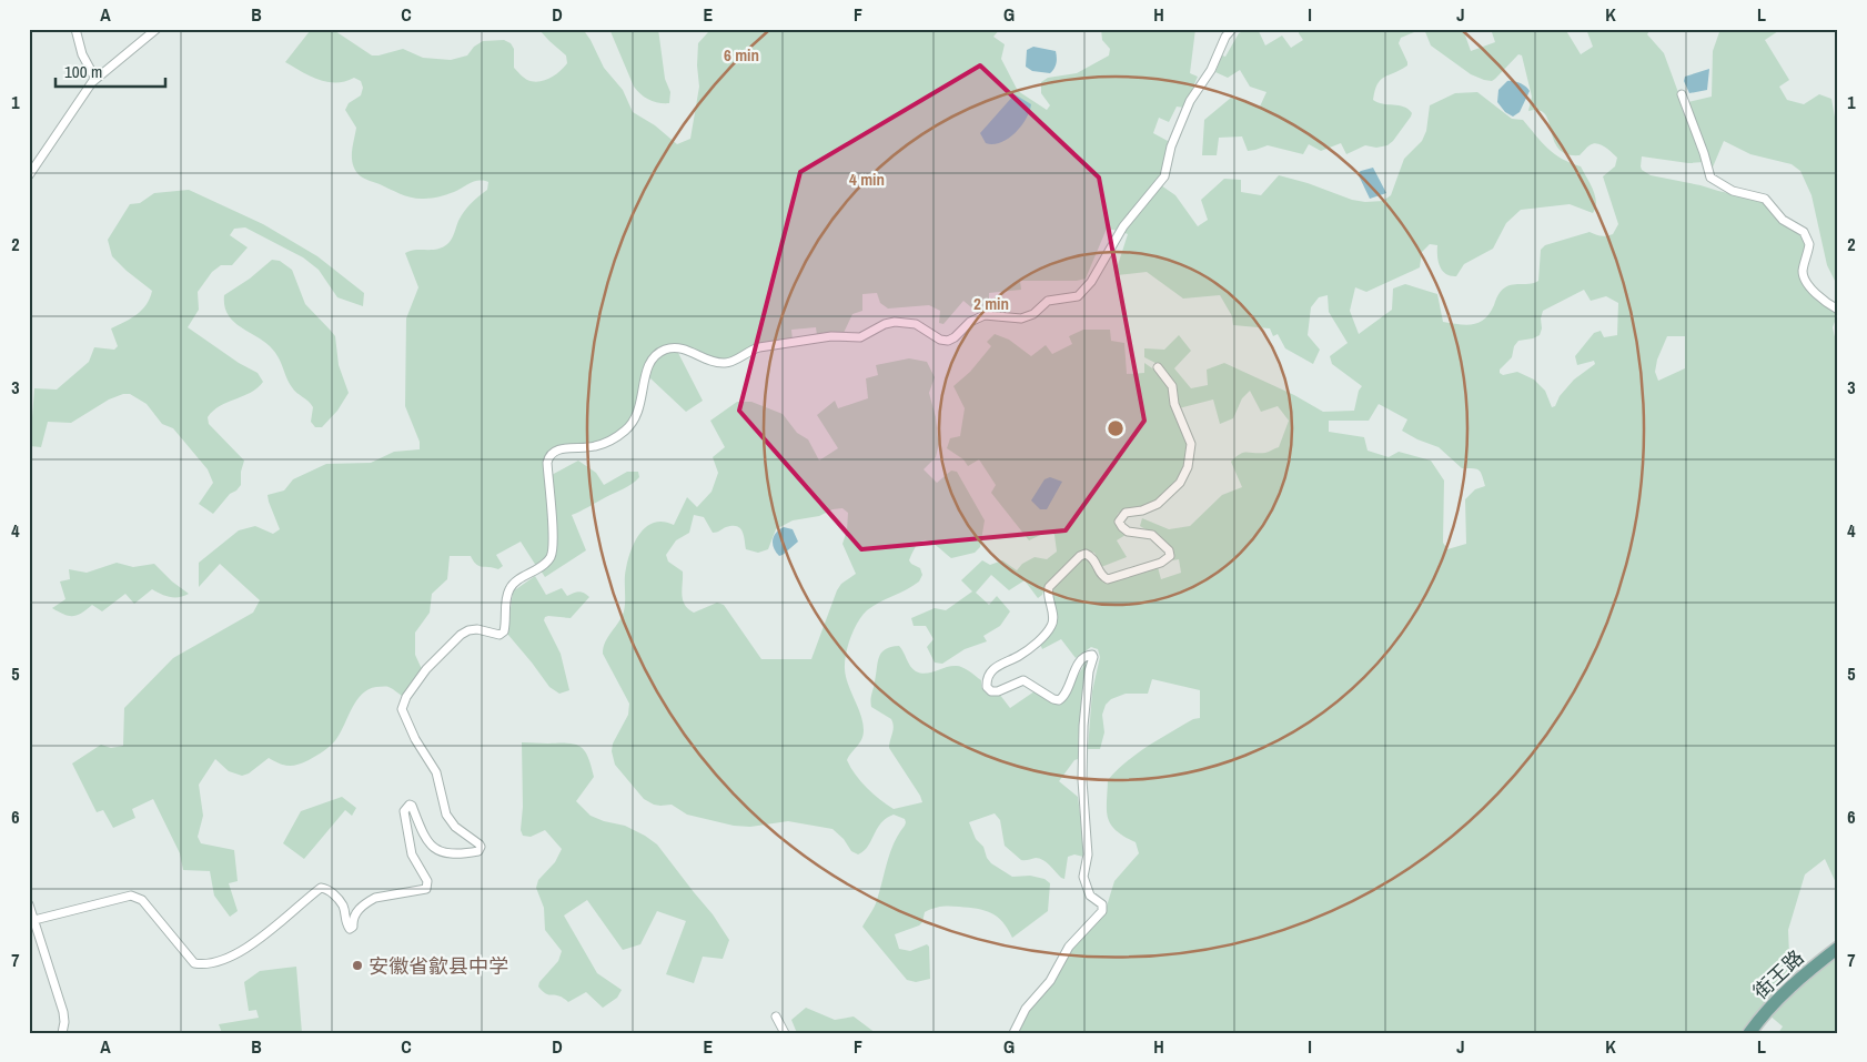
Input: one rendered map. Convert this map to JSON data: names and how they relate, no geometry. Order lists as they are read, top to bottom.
{
  "streets": {
    "main road": ["街王路"]
  },
  "places": ["安徽省歙县中学"],
  "scale_bar": "100 m",
  "grid": {
    "columns": [
      "A",
      "B",
      "C",
      "D",
      "E",
      "F",
      "G",
      "H",
      "I",
      "J",
      "K",
      "L"
    ],
    "rows": [
      "1",
      "2",
      "3",
      "4",
      "5",
      "6",
      "7"
    ]
  },
  "rings": ["6 min", "4 min", "2 min"]
}
